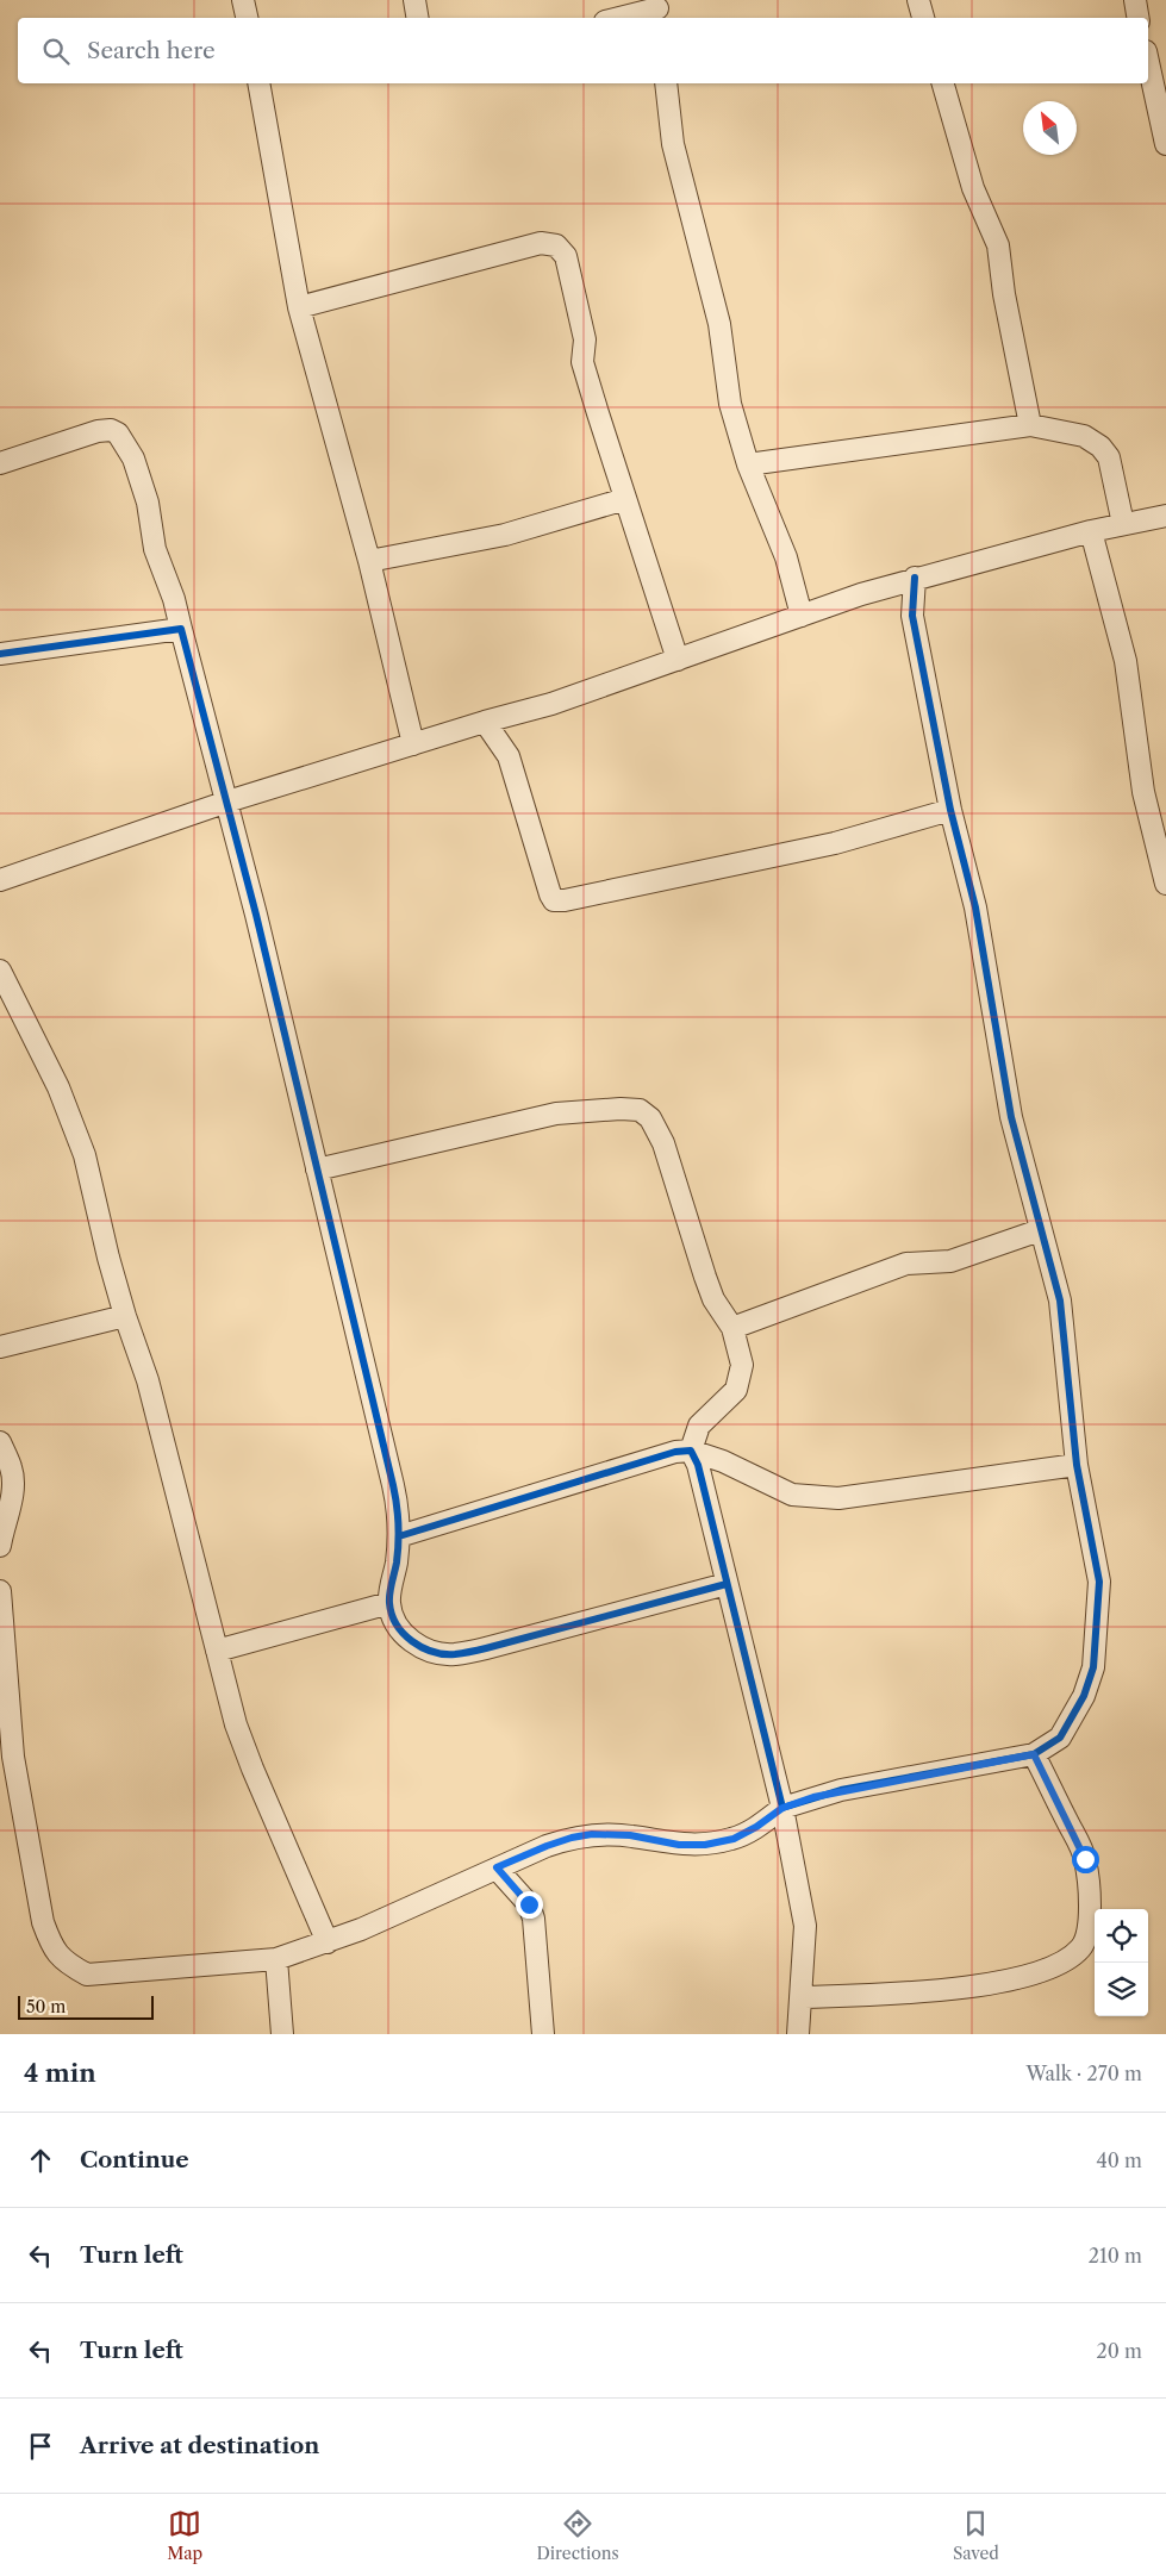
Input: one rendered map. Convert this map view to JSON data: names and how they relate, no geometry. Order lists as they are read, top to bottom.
{
  "scale_bar": "50 m",
  "north": "top left",
  "page": {
    "search": "Search here",
    "scale": "50 m",
    "heading": ["4 min", "Walk · 270 m"],
    "list": [
      ["Continue", "40 m"],
      ["Turn left", "210 m"],
      ["Turn left", "20 m"],
      "Arrive at destination"
    ],
    "nav": ["Map", "Directions", "Saved"]
  }
}
